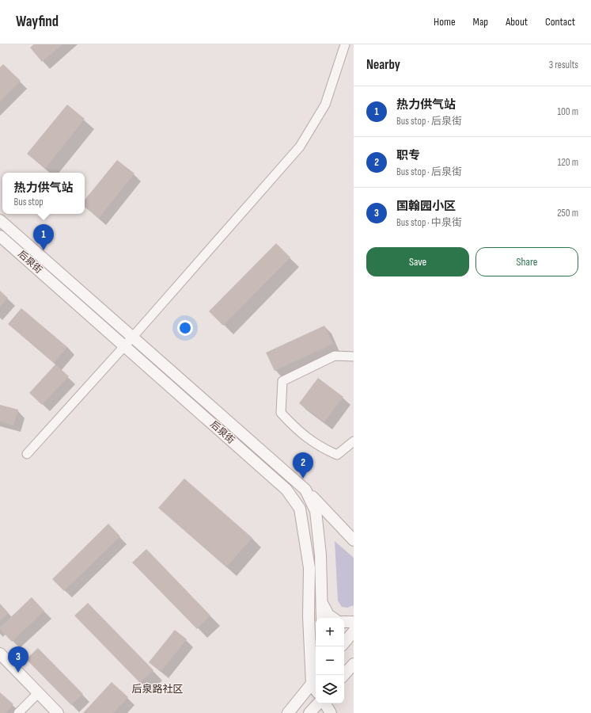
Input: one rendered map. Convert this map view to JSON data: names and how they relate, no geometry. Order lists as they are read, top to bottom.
{
  "streets": {
    "street": ["后泉街"]
  },
  "districts": ["后泉路社区"],
  "page": {
    "header": "Wayfind",
    "nav": [
      "Home",
      "Map",
      "About",
      "Contact"
    ],
    "heading": ["Nearby", "3 results"],
    "list": [
      {
        "mark": "1",
        "name": "热力供气站",
        "note": "Bus stop · 后泉街",
        "value": "100 m"
      },
      {
        "mark": "2",
        "name": "职专",
        "note": "Bus stop · 后泉街",
        "value": "120 m"
      },
      {
        "mark": "3",
        "name": "国翰园小区",
        "note": "Bus stop · 中泉街",
        "value": "250 m"
      }
    ],
    "popup": ["热力供气站", "Bus stop"],
    "pins": ["1", "2", "3"],
    "buttons": ["Save", "Share"],
    "map_buttons": ["+", "−"]
  }
}
